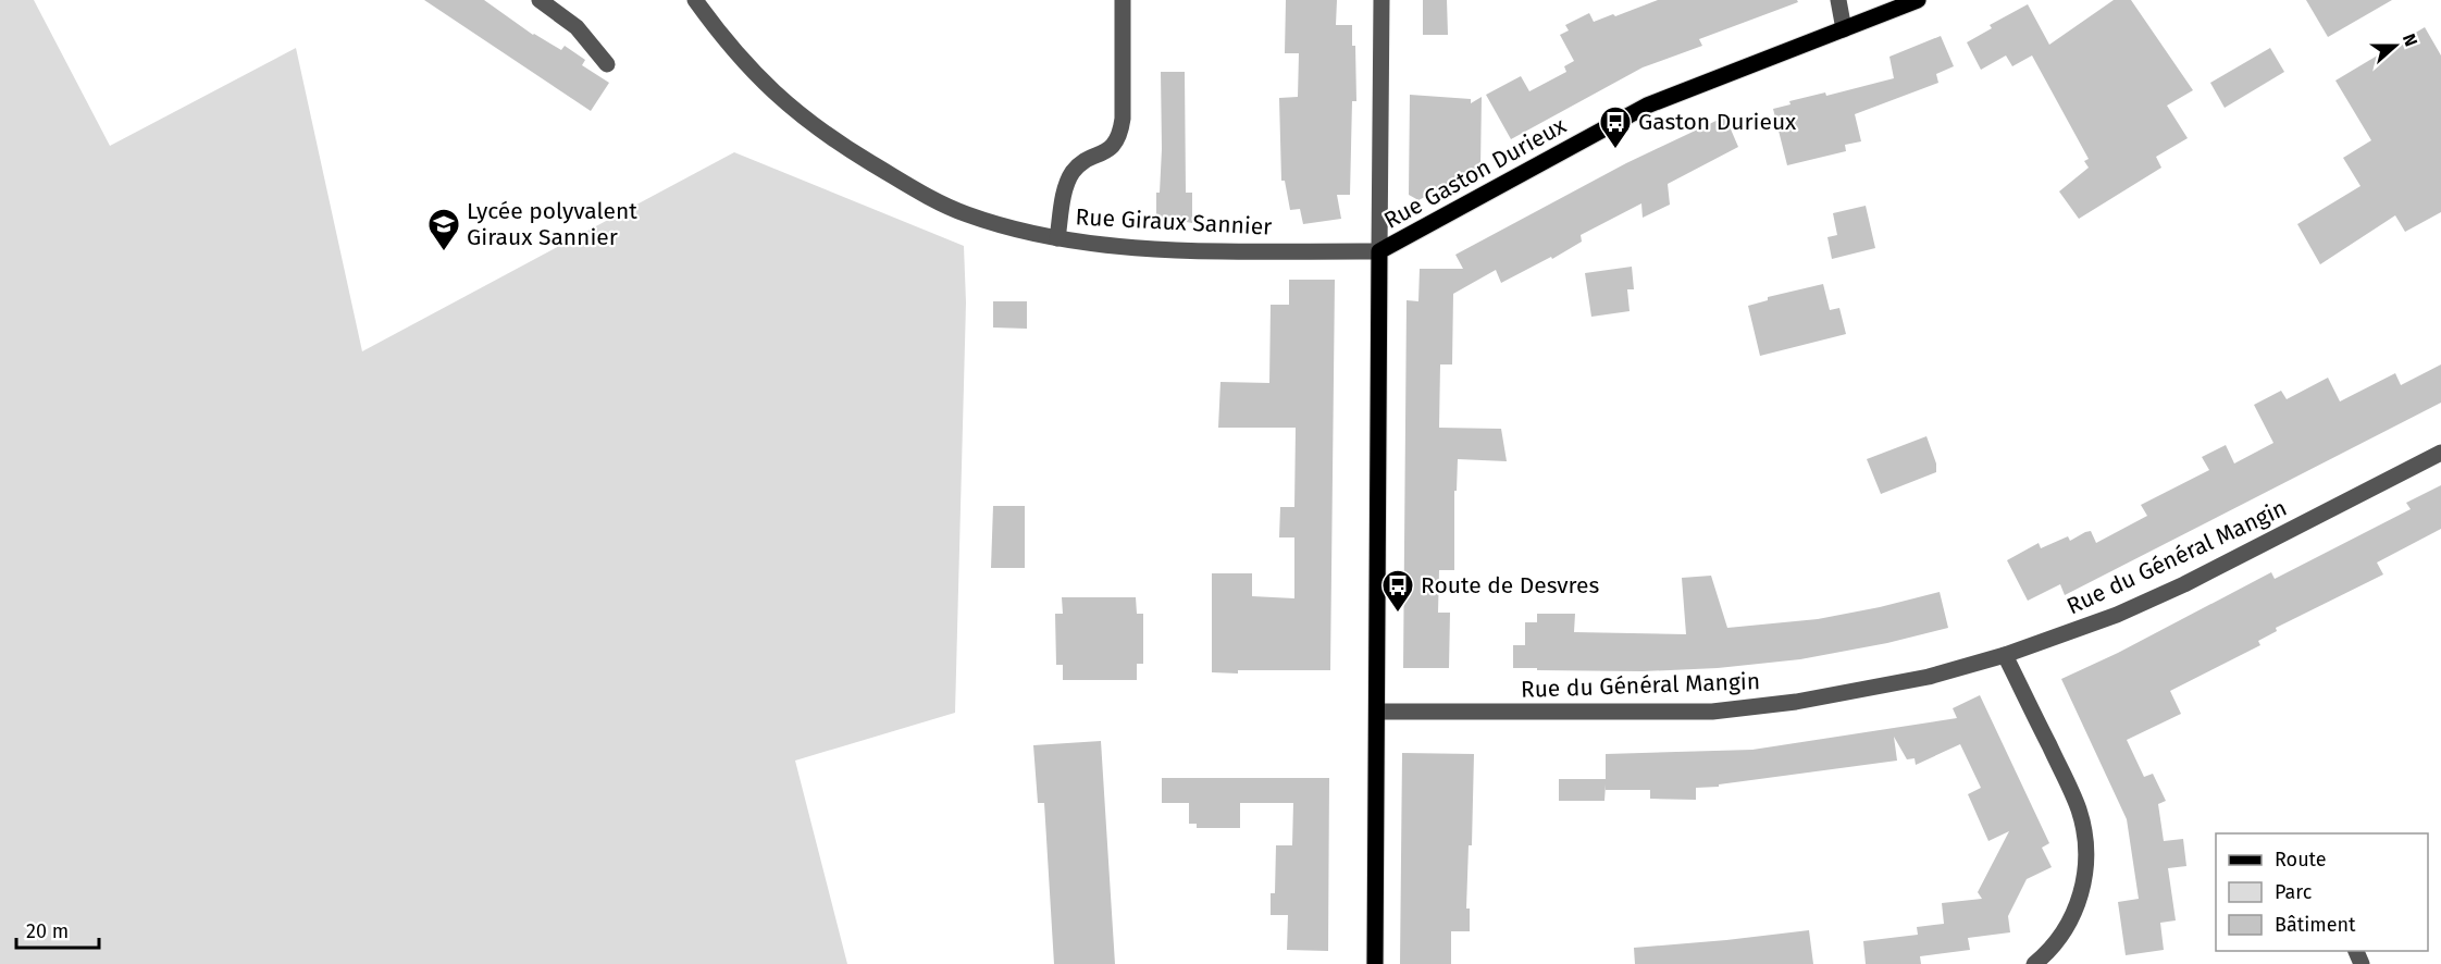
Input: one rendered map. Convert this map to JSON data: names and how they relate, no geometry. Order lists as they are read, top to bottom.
{
  "streets": {
    "main road": ["Rue Gaston Durieux"],
    "street": ["Rue Giraux Sannier", "Rue du Général Mangin"]
  },
  "crossings": [
    ["Rue Gaston Durieux", "Rue Giraux Sannier"]
  ],
  "places": {
    "bus stop": ["Gaston Durieux", "Route de Desvres"],
    "school or university": ["Lycée polyvalent Giraux Sannier"]
  },
  "legend": ["Route", "Parc", "Bâtiment"],
  "scale_bar": "20 m",
  "north": "right"
}
